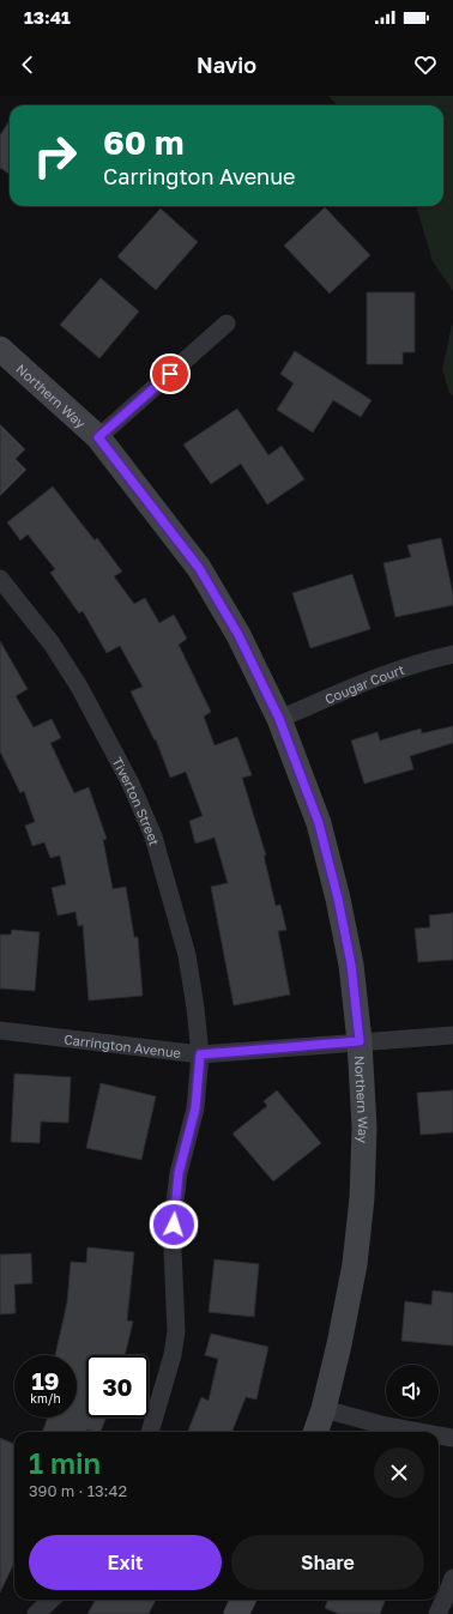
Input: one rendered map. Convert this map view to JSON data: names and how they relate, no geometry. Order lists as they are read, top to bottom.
{
  "streets": {
    "street": [
      "Northern Way",
      "Cougar Court",
      "Tiverton Street",
      "Carrington Avenue"
    ]
  },
  "crossings": [
    ["Northern Way", "Cougar Court"],
    ["Northern Way", "Carrington Avenue"],
    ["Tiverton Street", "Carrington Avenue"]
  ],
  "page": {
    "status": "13:41",
    "header": "Navio",
    "turn": ["60 m", "Carrington Avenue"],
    "speed": "19 km/h",
    "limit": "30",
    "heading": ["1 min", "390 m · 13:42"],
    "buttons": ["Exit", "Share"]
  }
}
